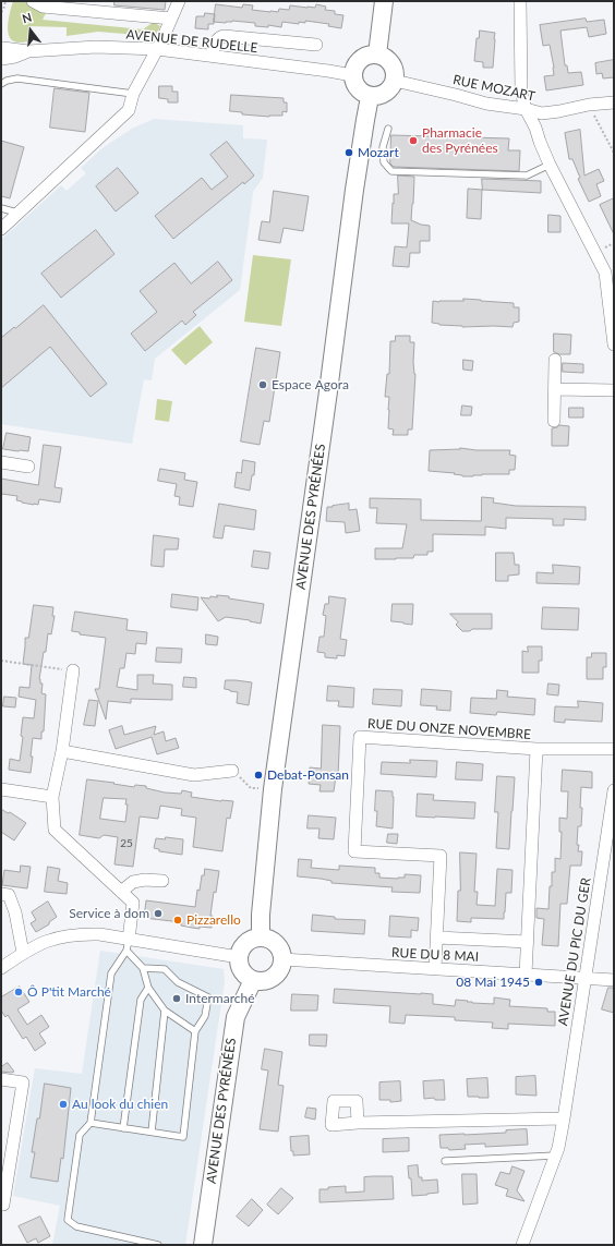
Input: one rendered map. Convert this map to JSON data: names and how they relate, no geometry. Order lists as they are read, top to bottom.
{
  "streets": {
    "main road": ["AVENUE DES PYRÉNÉES"],
    "street": [
      "AVENUE DE RUDELLE",
      "RUE MOZART",
      "RUE DU ONZE NOVEMBRE",
      "AVENUE DU PIC DU GER",
      "RUE DU 8 MAI"
    ]
  },
  "crossings": [
    ["AVENUE DE RUDELLE", "RUE MOZART"],
    ["AVENUE DE RUDELLE", "AVENUE DES PYRÉNÉES"],
    ["RUE MOZART", "AVENUE DES PYRÉNÉES"],
    ["AVENUE DES PYRÉNÉES", "RUE DU 8 MAI"],
    ["RUE DU ONZE NOVEMBRE", "RUE DU 8 MAI"],
    ["AVENUE DU PIC DU GER", "RUE DU 8 MAI"]
  ],
  "places": [
    "Pharmacie des Pyrénées",
    "Mozart",
    "Espace Agora",
    "Debat-Ponsan",
    "Service à dom",
    "Pizzarello",
    "08 Mai 1945",
    "Ô P'tit Marché",
    "Intermarché",
    "Au look du chien"
  ],
  "house_numbers": ["25"],
  "north": "top"
}
